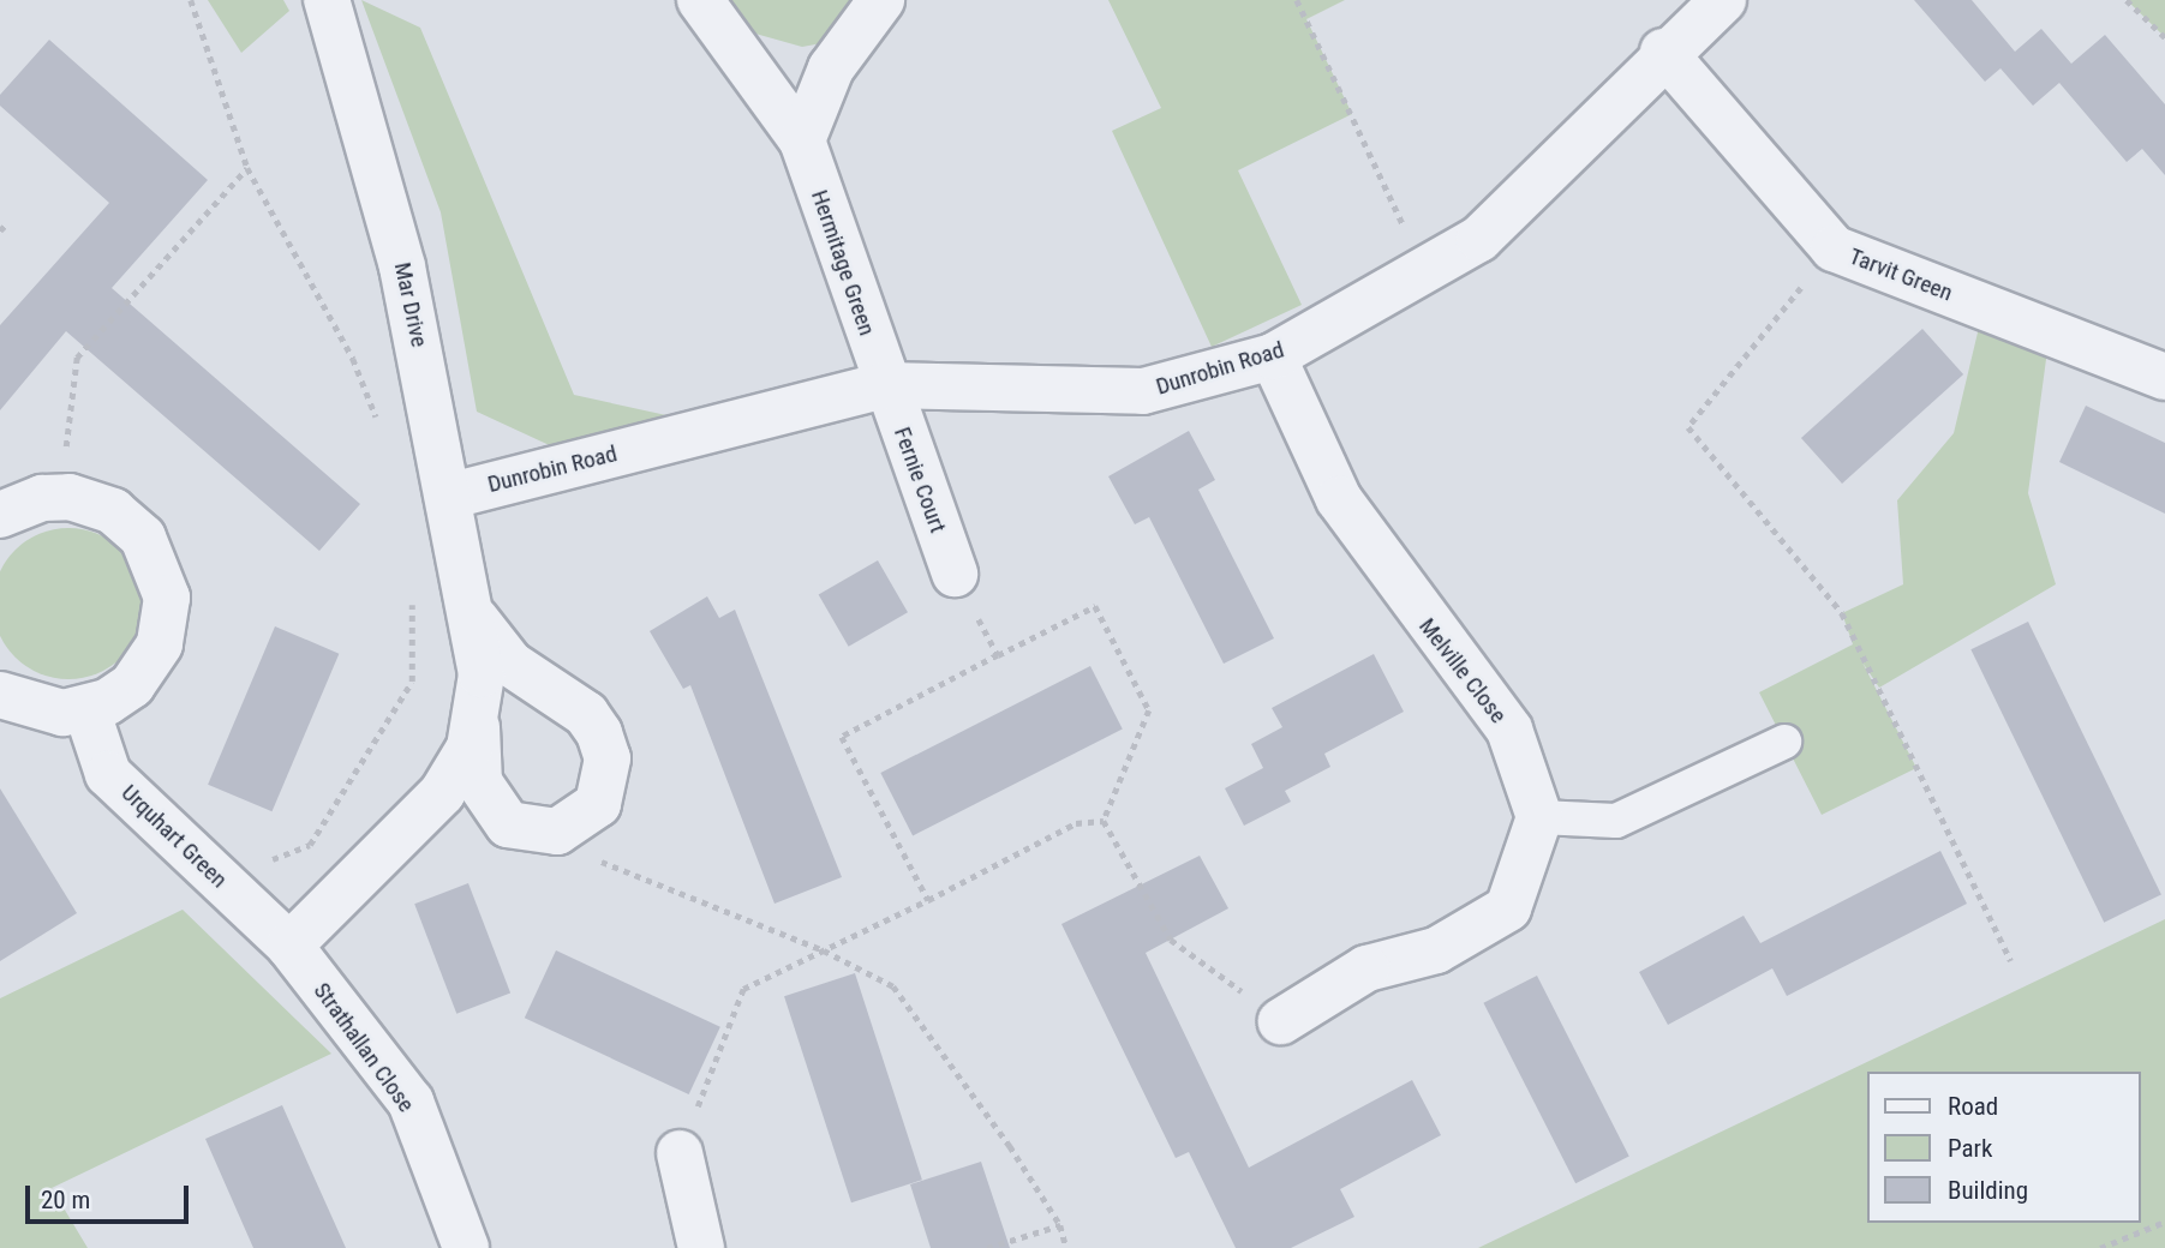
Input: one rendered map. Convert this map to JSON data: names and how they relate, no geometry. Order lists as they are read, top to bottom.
{
  "streets": {
    "street": [
      "Hermitage Green",
      "Tarvit Green",
      "Mar Drive",
      "Dunrobin Road",
      "Fernie Court",
      "Melville Close",
      "Urquhart Green",
      "Strathallan Close"
    ]
  },
  "crossings": [
    ["Hermitage Green", "Dunrobin Road"],
    ["Hermitage Green", "Fernie Court"],
    ["Tarvit Green", "Dunrobin Road"],
    ["Mar Drive", "Dunrobin Road"],
    ["Mar Drive", "Urquhart Green"],
    ["Mar Drive", "Strathallan Close"],
    ["Dunrobin Road", "Fernie Court"],
    ["Dunrobin Road", "Melville Close"],
    ["Urquhart Green", "Strathallan Close"]
  ],
  "legend": ["Road", "Park", "Building"],
  "scale_bar": "20 m"
}
